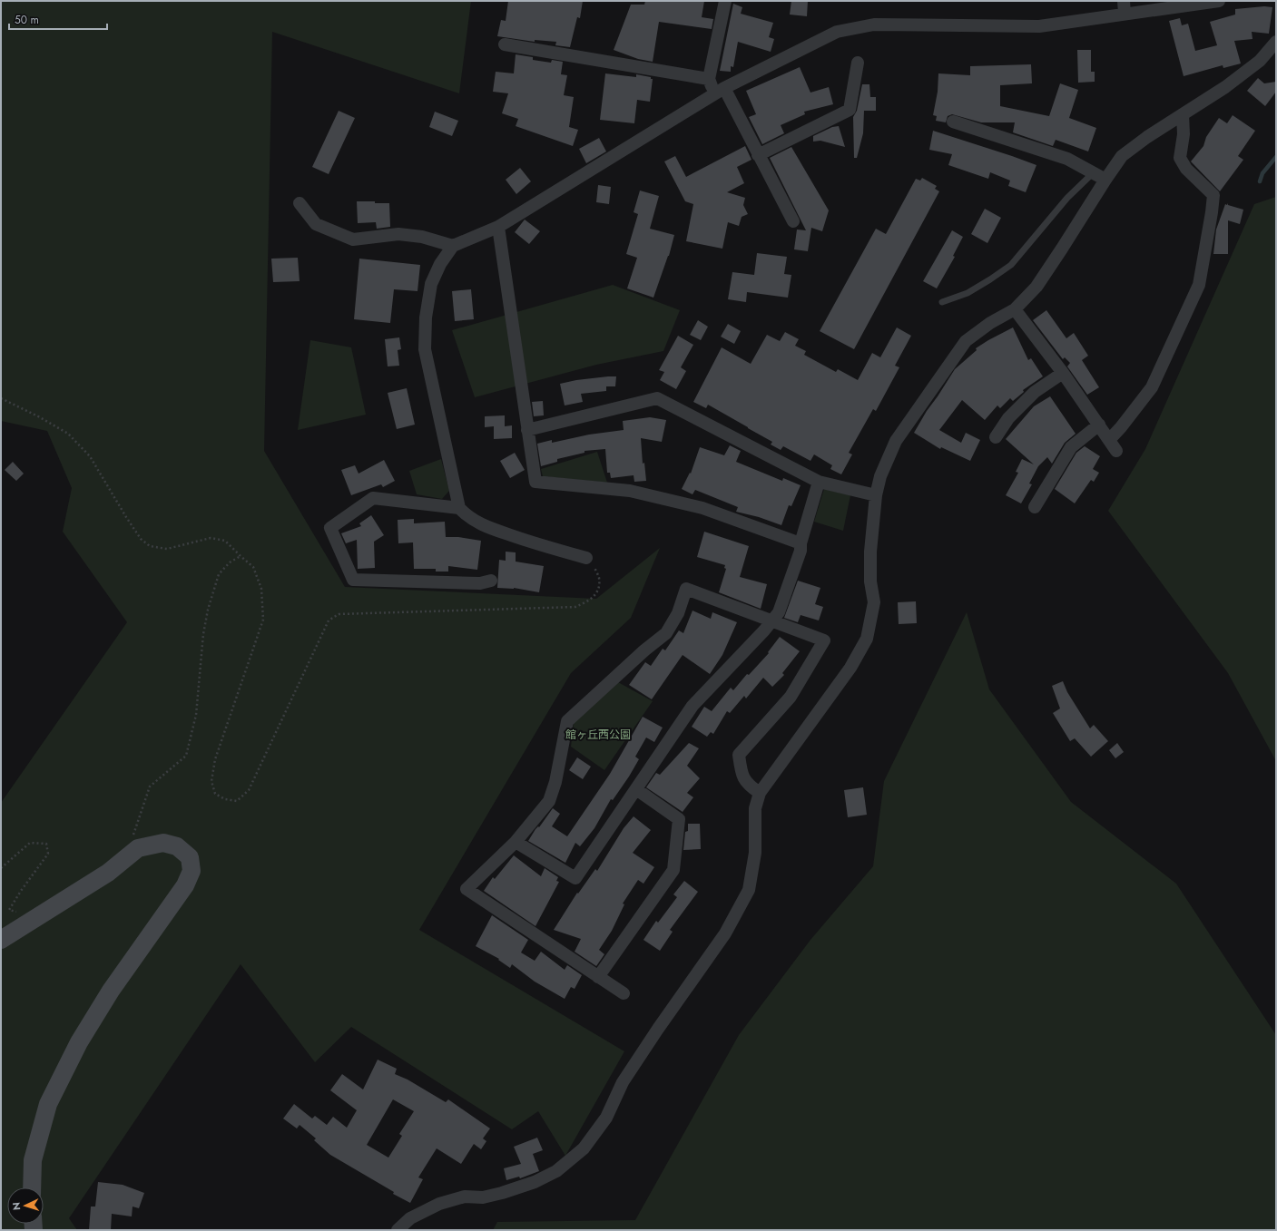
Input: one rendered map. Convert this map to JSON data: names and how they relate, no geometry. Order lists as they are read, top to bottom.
{
  "parks": ["館ヶ丘西公園"],
  "scale_bar": "50 m",
  "north": "left"
}
